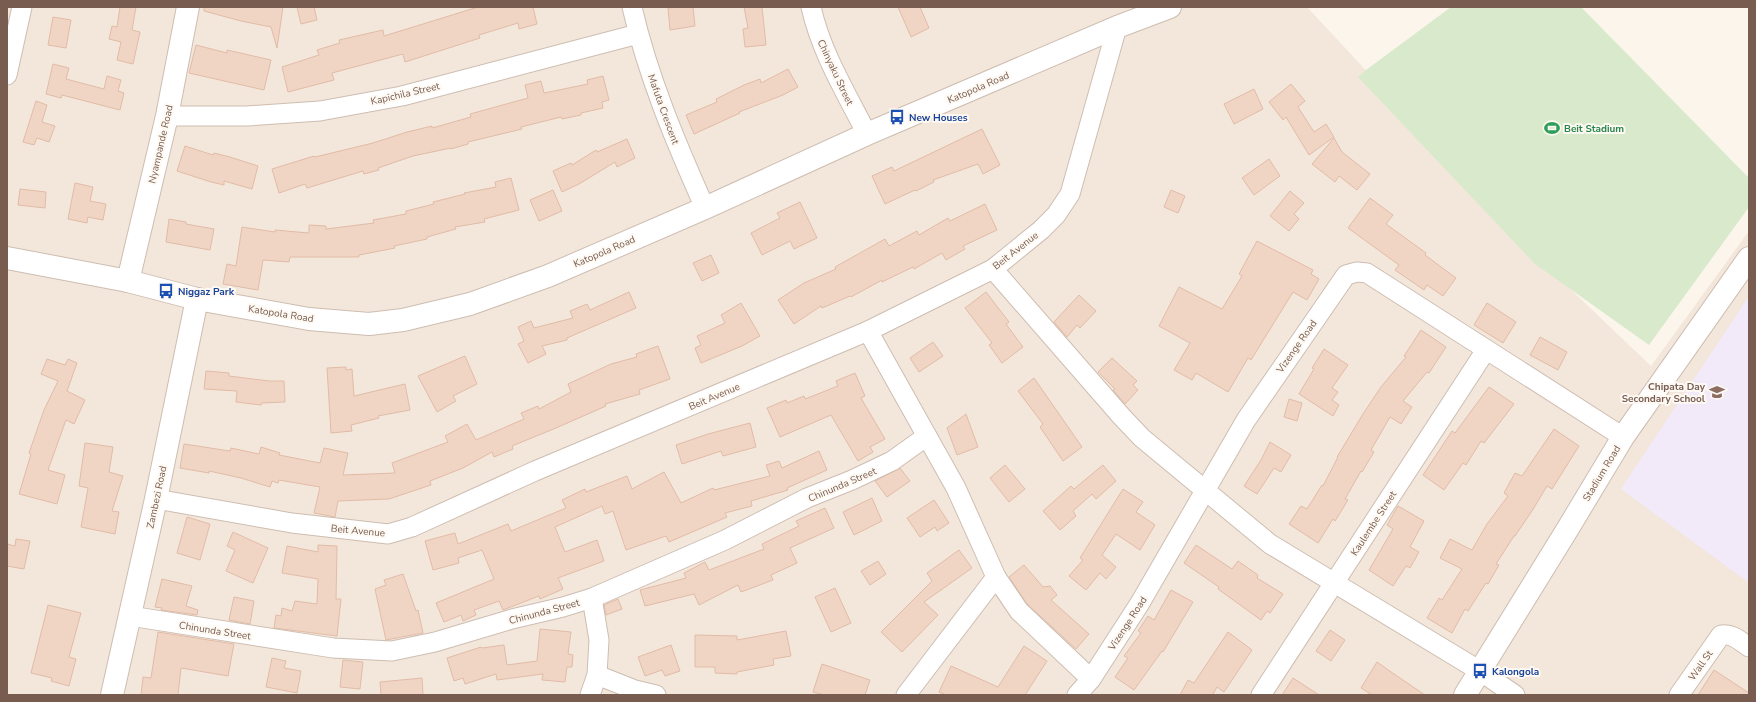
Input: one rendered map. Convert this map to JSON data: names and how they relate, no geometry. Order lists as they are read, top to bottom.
{
  "streets": {
    "street": [
      "Chinyaku Street",
      "Katopola Road",
      "Kapichila Street",
      "Mafuta Crescent",
      "Nyampande Road",
      "Beit Avenue",
      "Vizenge Road",
      "Stadium Road",
      "Chinunda Street",
      "Zambezi Road",
      "Kaulembe Street",
      "Wall St"
    ]
  },
  "crossings": [
    ["Chinyaku Street", "Katopola Road"],
    ["Katopola Road", "Mafuta Crescent"],
    ["Katopola Road", "Nyampande Road"],
    ["Katopola Road", "Beit Avenue"],
    ["Katopola Road", "Zambezi Road"],
    ["Kapichila Street", "Mafuta Crescent"],
    ["Kapichila Street", "Nyampande Road"],
    ["Beit Avenue", "Zambezi Road"],
    ["Vizenge Road", "Stadium Road"],
    ["Vizenge Road", "Kaulembe Street"],
    ["Chinunda Street", "Zambezi Road"]
  ],
  "places": {
    "bus stop": ["New Houses", "Niggaz Park", "Kalongola"],
    "sports": ["Beit Stadium"],
    "school or university": ["Chipata Day Secondary School"]
  }
}
